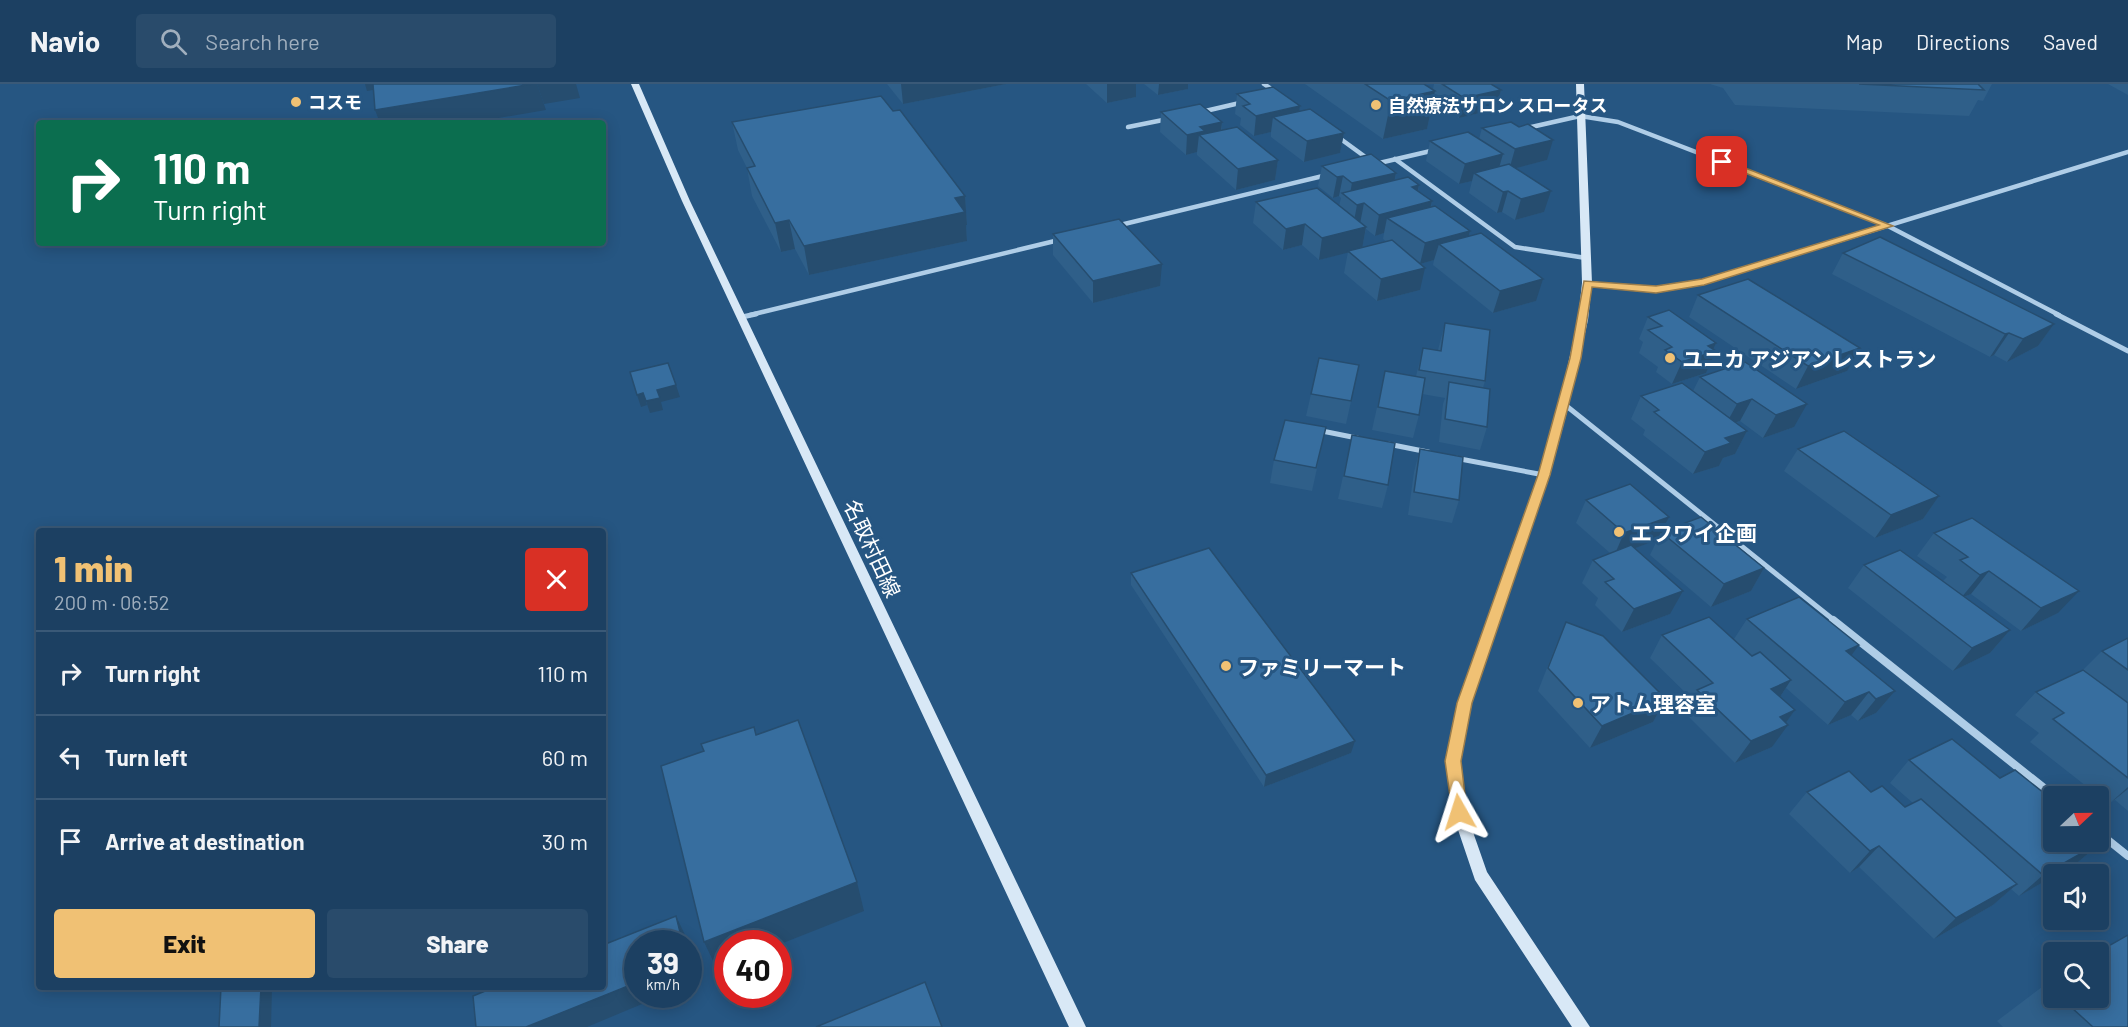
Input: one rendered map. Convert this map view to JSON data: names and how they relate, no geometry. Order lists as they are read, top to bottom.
{
  "streets": {
    "main road": ["名取村田線"]
  },
  "places": [
    "コスモ",
    "自然療法サロン スロータス",
    "ユニカ アジアンレストラン",
    "エフワイ企画",
    "ファミリーマート",
    "アトム理容室"
  ],
  "north": "right",
  "page": {
    "header": "Navio",
    "search": "Search here",
    "nav": ["Map", "Directions", "Saved"],
    "turn": ["110 m", "Turn right"],
    "heading": ["1 min", "200 m · 06:52"],
    "list": [
      {
        "name": "Turn right",
        "value": "110 m"
      },
      {
        "name": "Turn left",
        "value": "60 m"
      },
      {
        "name": "Arrive at destination",
        "value": "30 m"
      }
    ],
    "buttons": ["Exit", "Share"],
    "speed": "39 km/h",
    "limit": "40"
  }
}
